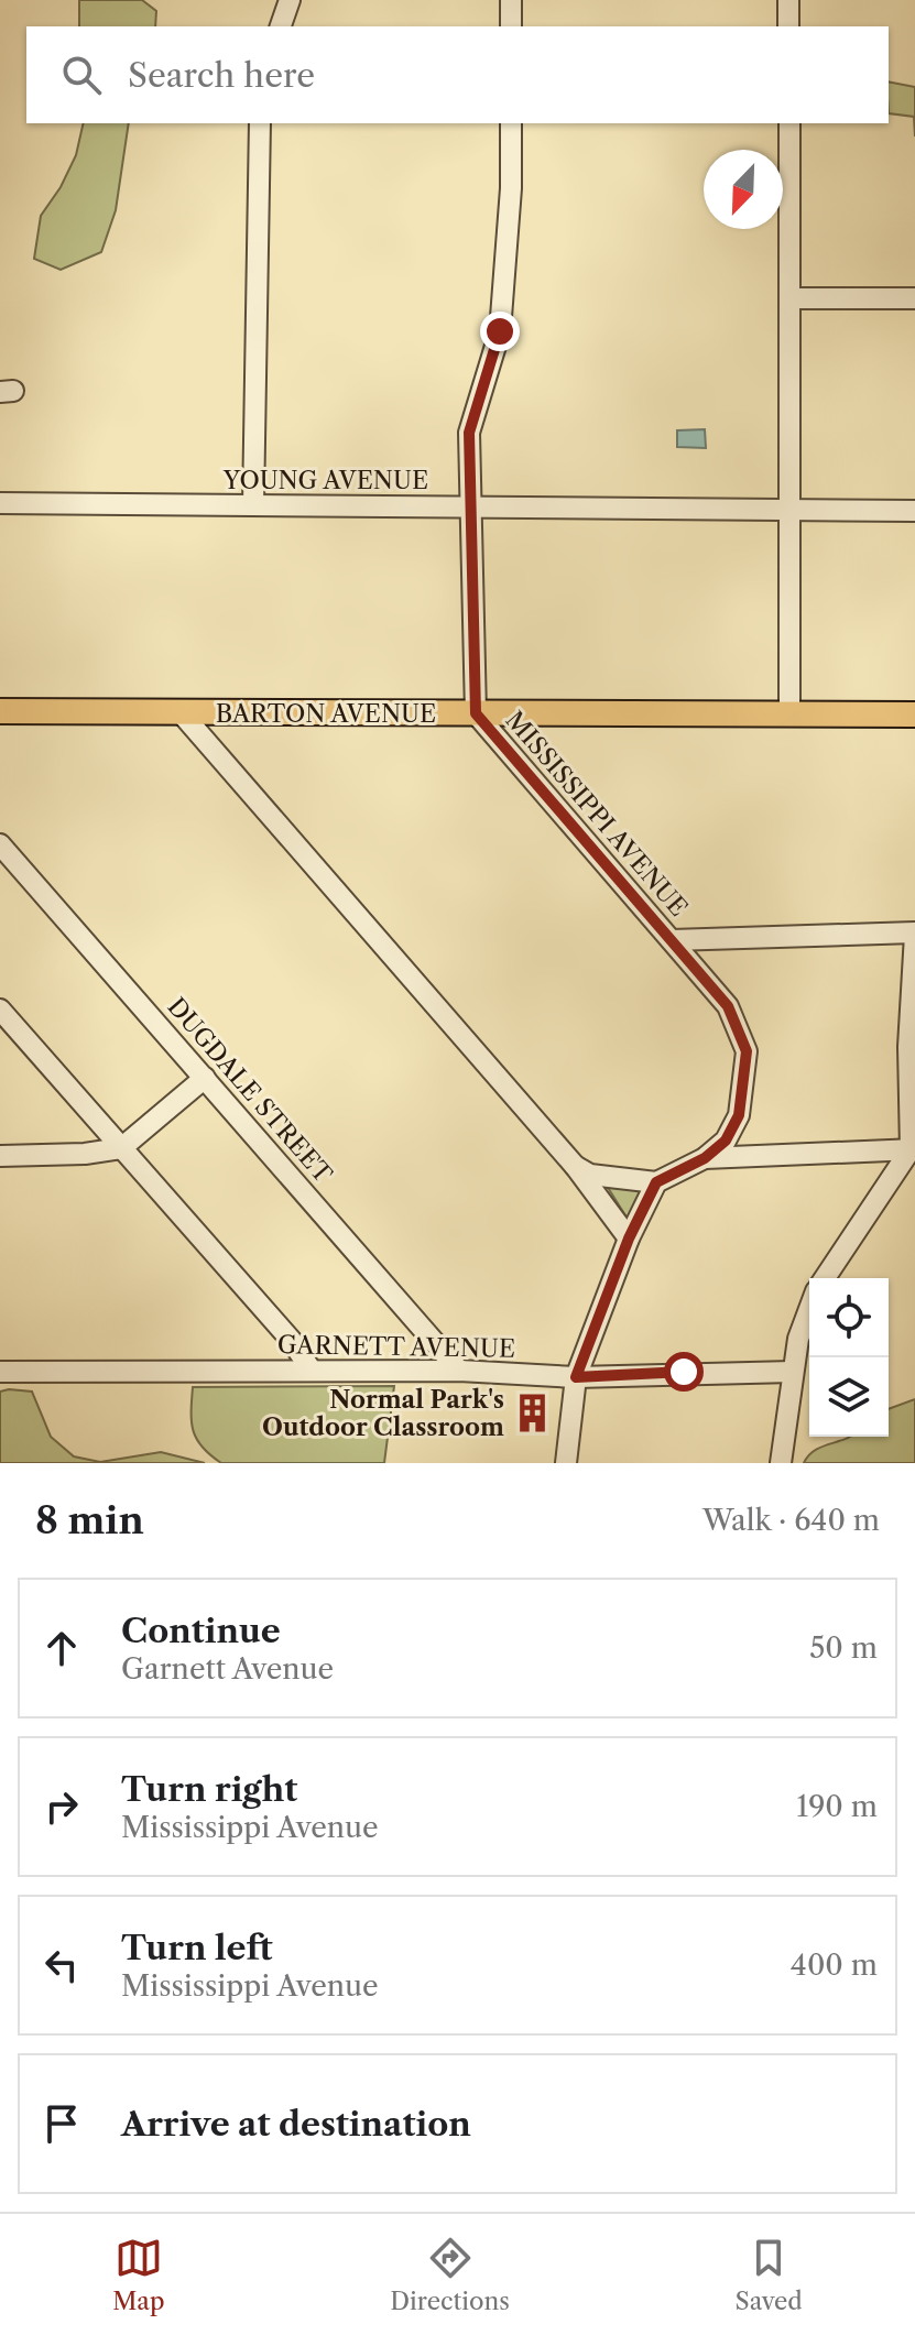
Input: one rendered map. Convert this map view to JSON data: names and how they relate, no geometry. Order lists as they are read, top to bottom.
{
  "streets": {
    "main road": ["BARTON AVENUE"],
    "street": [
      "YOUNG AVENUE",
      "MISSISSIPPI AVENUE",
      "DUGDALE STREET",
      "GARNETT AVENUE"
    ]
  },
  "crossings": [
    ["YOUNG AVENUE", "MISSISSIPPI AVENUE"],
    ["BARTON AVENUE", "MISSISSIPPI AVENUE"],
    ["DUGDALE STREET", "GARNETT AVENUE"]
  ],
  "places": {
    "building": ["Normal Park's Outdoor Classroom"]
  },
  "north": "bottom left",
  "page": {
    "search": "Search here",
    "heading": ["8 min", "Walk · 640 m"],
    "list": [
      ["Continue", "Garnett Avenue", "50 m"],
      ["Turn right", "Mississippi Avenue", "190 m"],
      ["Turn left", "Mississippi Avenue", "400 m"],
      "Arrive at destination"
    ],
    "nav": ["Map", "Directions", "Saved"]
  }
}
